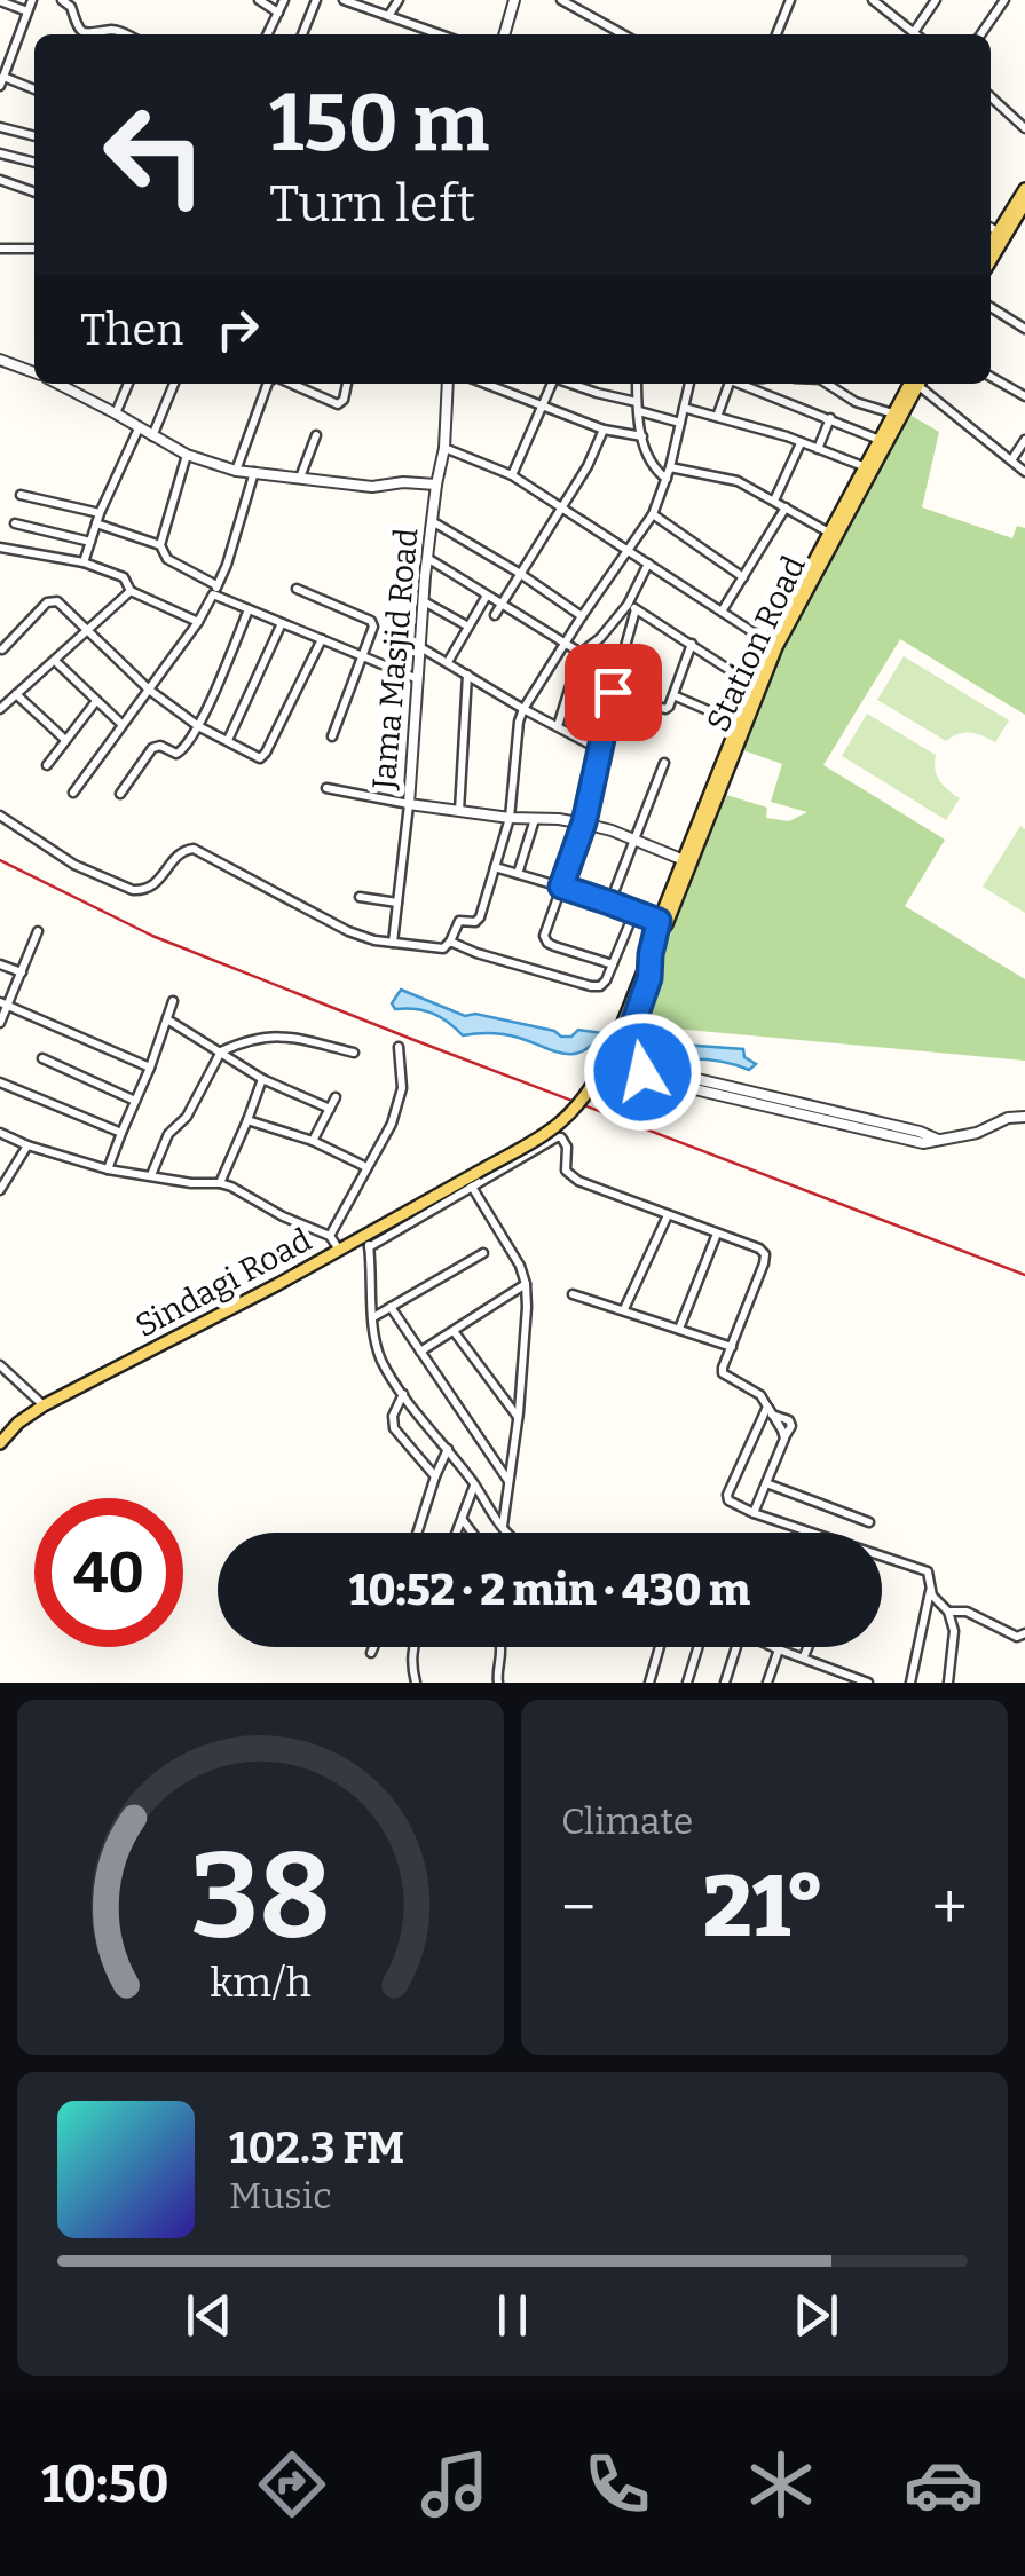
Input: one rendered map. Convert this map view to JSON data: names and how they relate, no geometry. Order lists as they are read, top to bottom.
{
  "streets": {
    "main road": ["Station Road", "Sindagi Road"],
    "street": ["Jama Masjid Road"]
  },
  "crossings": [
    ["Station Road", "Sindagi Road"]
  ],
  "page": {
    "turn": ["150 m", "Turn left"],
    "then": "Then",
    "limit": "40",
    "trip": "10:52 · 2 min · 430 m",
    "tile": "Climate",
    "heat": ["−", "21°", "+"],
    "song": ["102.3 FM", "Music"],
    "tabs": "10:50",
    "gauge": ["38", "km/h"]
  }
}
